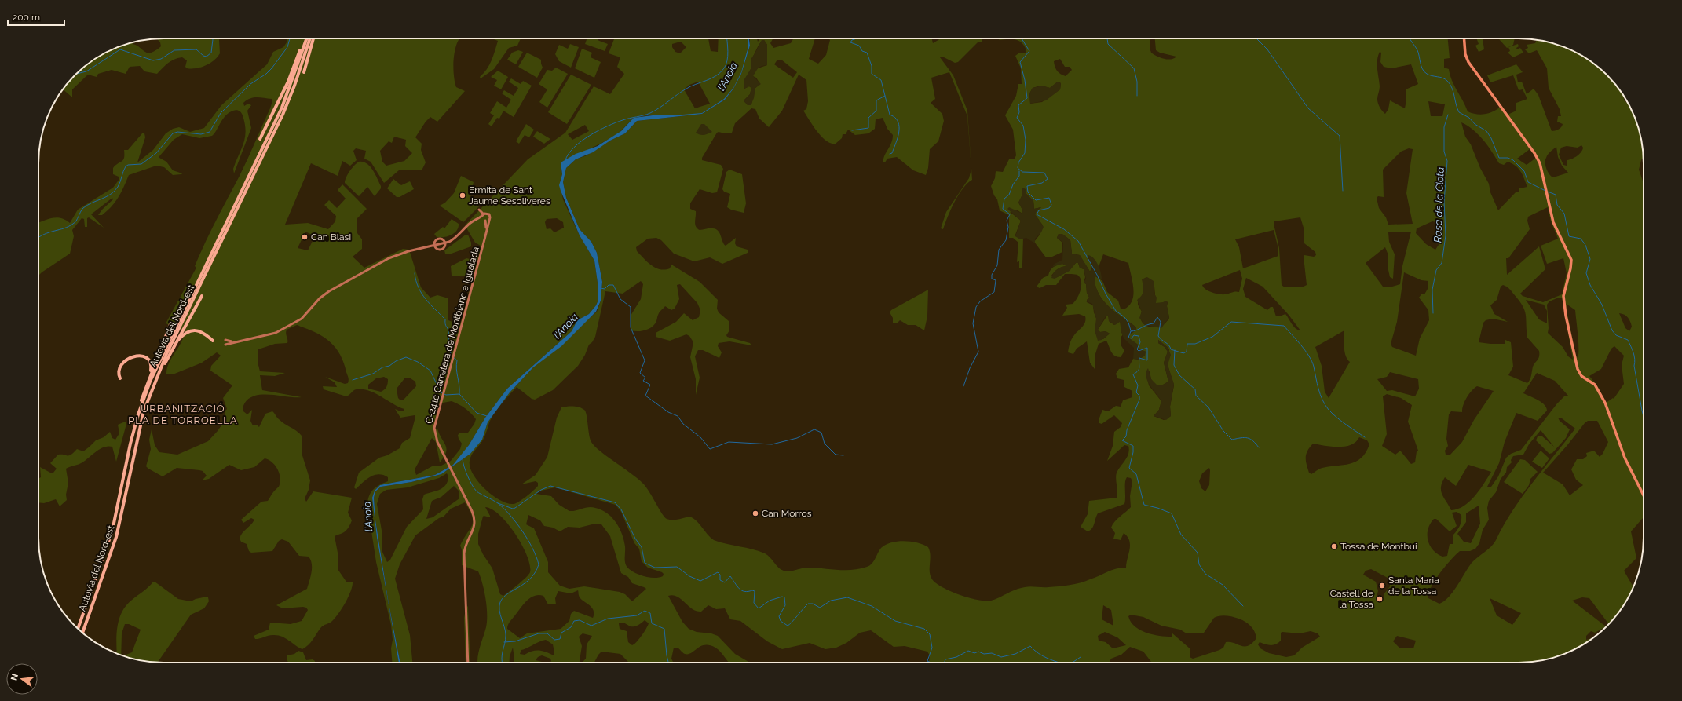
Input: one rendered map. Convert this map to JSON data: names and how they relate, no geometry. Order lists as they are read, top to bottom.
{
  "streets": {
    "highway": ["Autovia del Nord-est"],
    "main road": ["C-241c Carretera de Montblanc a Igualada"]
  },
  "districts": ["URBANITZACIÓ PLA DE TORROELLA"],
  "water": ["l'Anoia", "Rasa de la Clota"],
  "places": [
    "Ermita de Sant Jaume Sesoliveres",
    "Can Blasi",
    "Can Morros",
    "Tossa de Montbui",
    "Santa Maria de la Tossa",
    "Castell de la Tossa"
  ],
  "scale_bar": "200 m",
  "north": "left"
}
